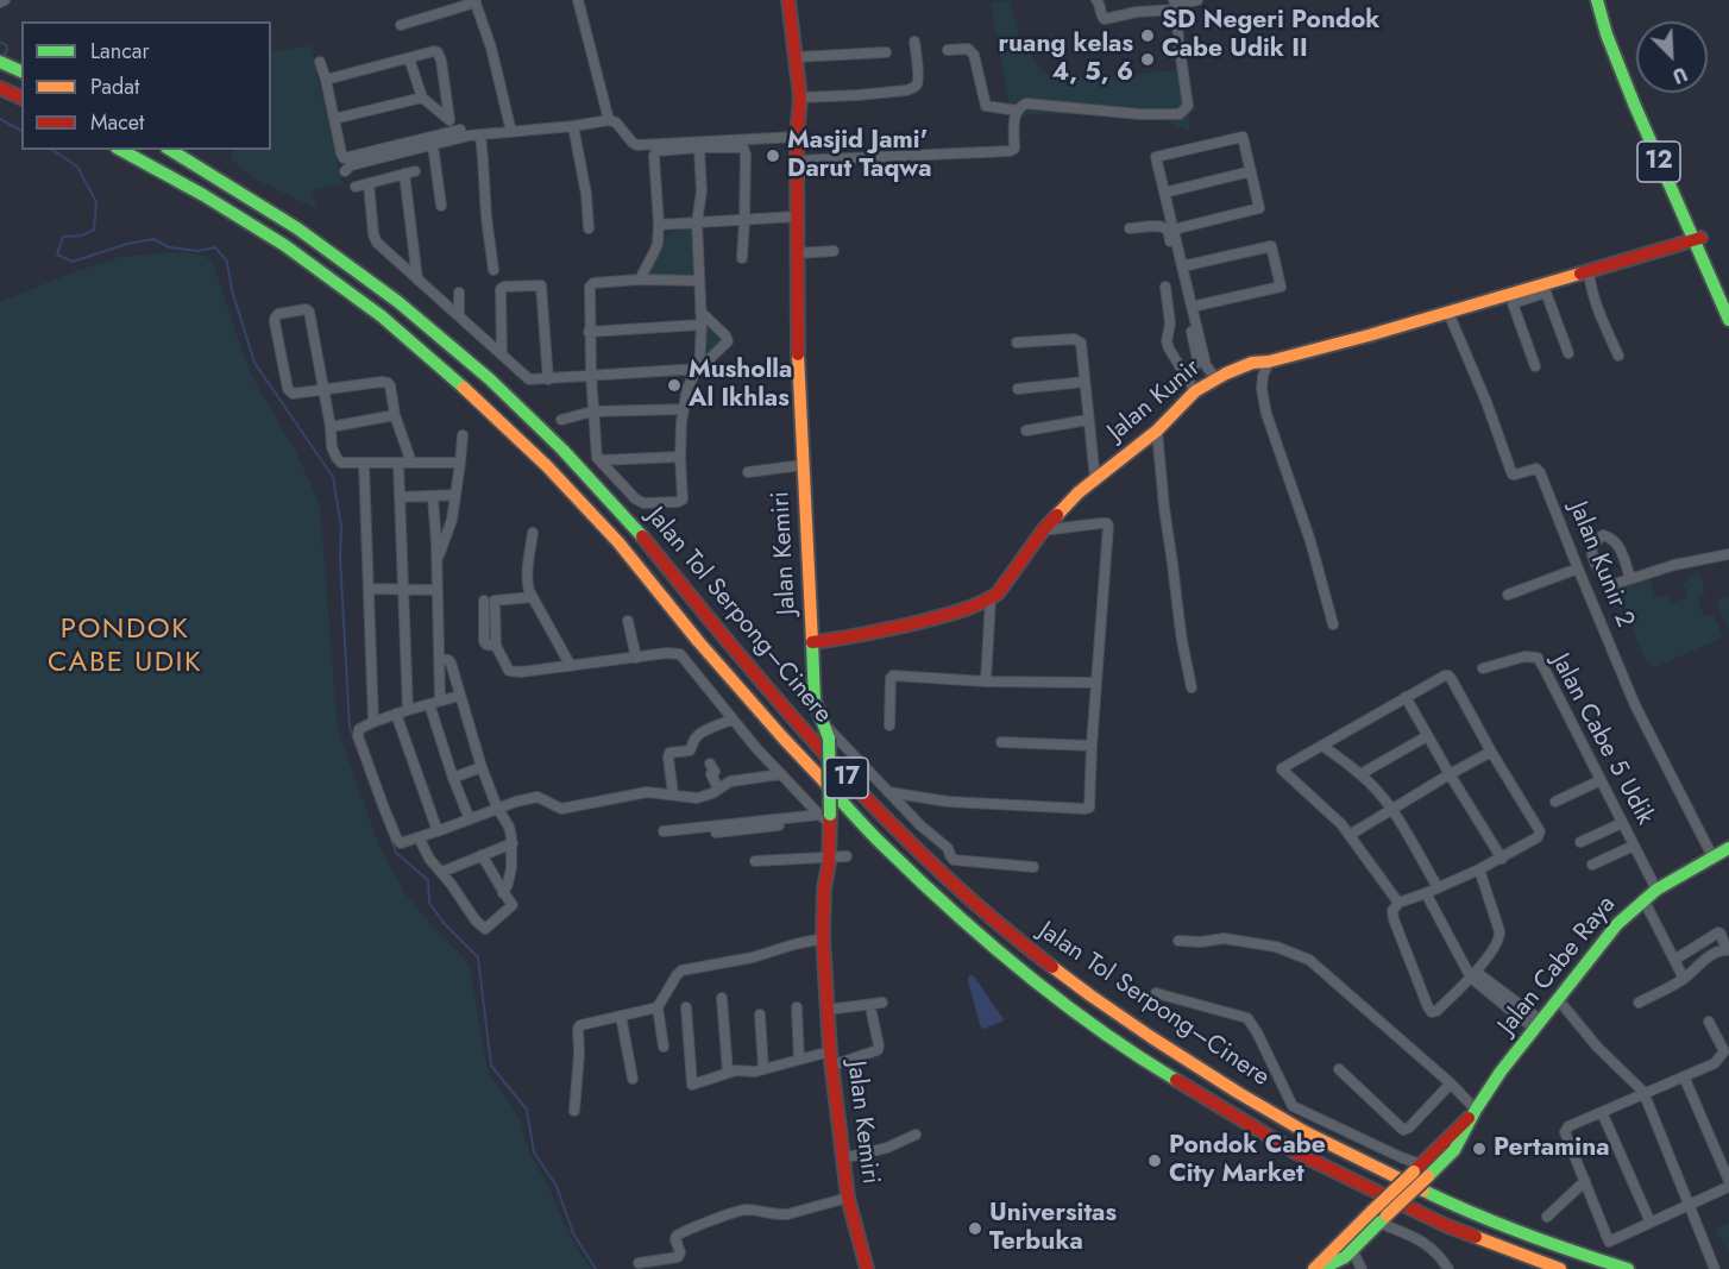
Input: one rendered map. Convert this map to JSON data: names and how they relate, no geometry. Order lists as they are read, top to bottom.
{
  "streets": {
    "main road": [
      "12",
      "Jalan Kunir",
      "Jalan Kemiri",
      "Jalan Tol Serpong–Cinere",
      "17",
      "Jalan Cabe Raya"
    ],
    "street": ["Jalan Kunir 2", "Jalan Cabe 5 Udik"]
  },
  "crossings": [
    ["12", "Jalan Kunir"],
    ["Jalan Kunir", "Jalan Kunir 2"],
    ["Jalan Kunir 2", "Jalan Cabe Raya"],
    ["Jalan Cabe 5 Udik", "Jalan Cabe Raya"]
  ],
  "districts": ["PONDOK CABE UDIK"],
  "places": [
    "SD Negeri Pondok Cabe Udik II",
    "ruang kelas 4, 5, 6",
    "Masjid Jami' Darut Taqwa",
    "Musholla Al Ikhlas",
    "Pertamina",
    "Pondok Cabe City Market",
    "Universitas Terbuka"
  ],
  "legend": ["Lancar", "Padat", "Macet"],
  "north": "bottom right"
}
